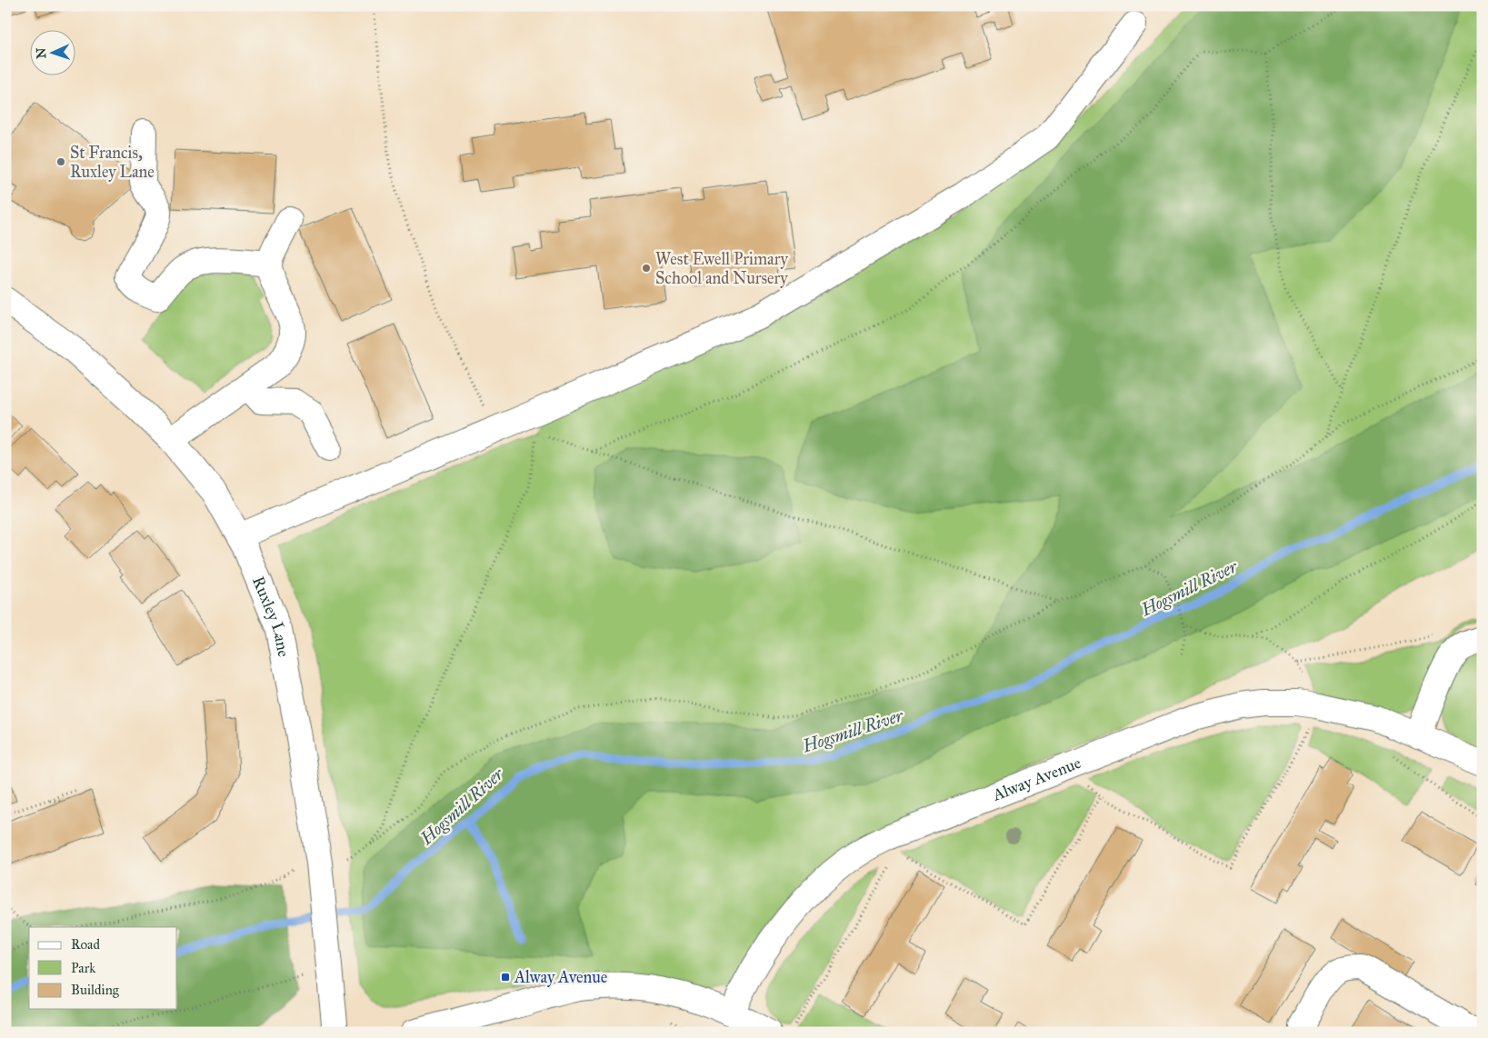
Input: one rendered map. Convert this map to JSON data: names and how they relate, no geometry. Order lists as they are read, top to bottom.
{
  "streets": {
    "street": ["Ruxley Lane", "Alway Avenue"]
  },
  "water": ["Hogsmill River"],
  "places": {
    "other": ["St Francis, Ruxley Lane", "West Ewell Primary School and Nursery"],
    "transit": ["Alway Avenue"]
  },
  "legend": ["Road", "Park", "Building"],
  "north": "left"
}
